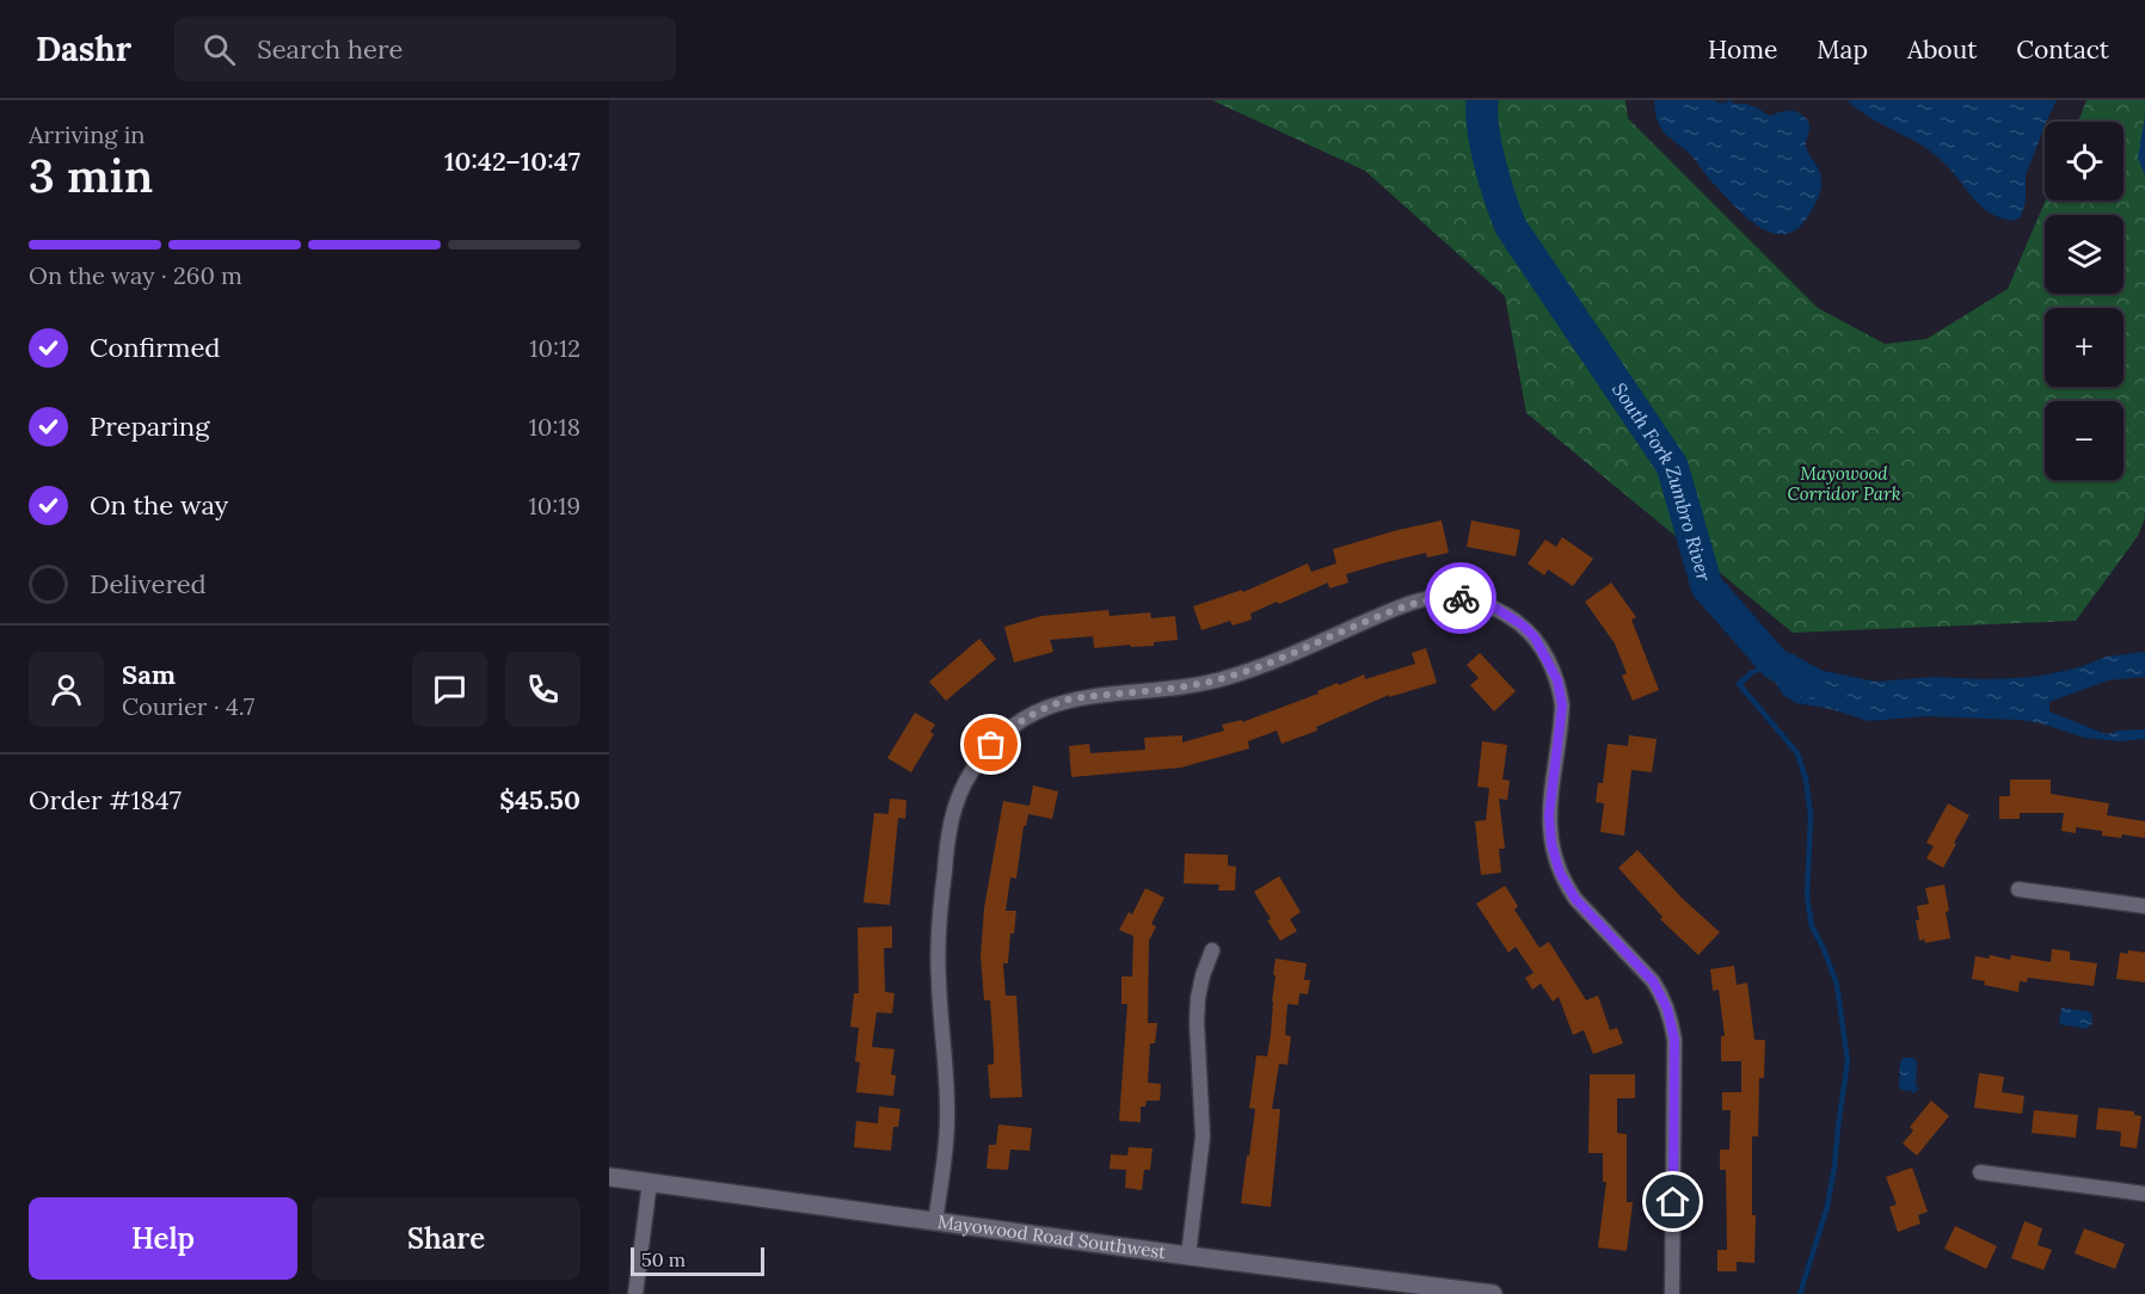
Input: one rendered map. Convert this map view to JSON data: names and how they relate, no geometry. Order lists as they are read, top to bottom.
{
  "streets": {
    "street": ["Mayowood Road Southwest"]
  },
  "water": ["South Fork Zumbro River"],
  "parks": ["Mayowood Corridor Park"],
  "scale_bar": "50 m",
  "page": {
    "header": "Dashr",
    "search": "Search here",
    "nav": [
      "Home",
      "Map",
      "About",
      "Contact"
    ],
    "heading": ["3 min", "Arriving in", "10:42–10:47"],
    "panel": [
      "Sam",
      "Courier · 4.7",
      "Order #1847",
      "$45.50"
    ],
    "map_buttons": ["+", "−"],
    "bar": "On the way · 260 m",
    "list": [
      ["Confirmed", "10:12"],
      ["Preparing", "10:18"],
      ["On the way", "10:19"],
      "Delivered"
    ],
    "buttons": ["Help", "Share"],
    "scale": "50 m"
  }
}
